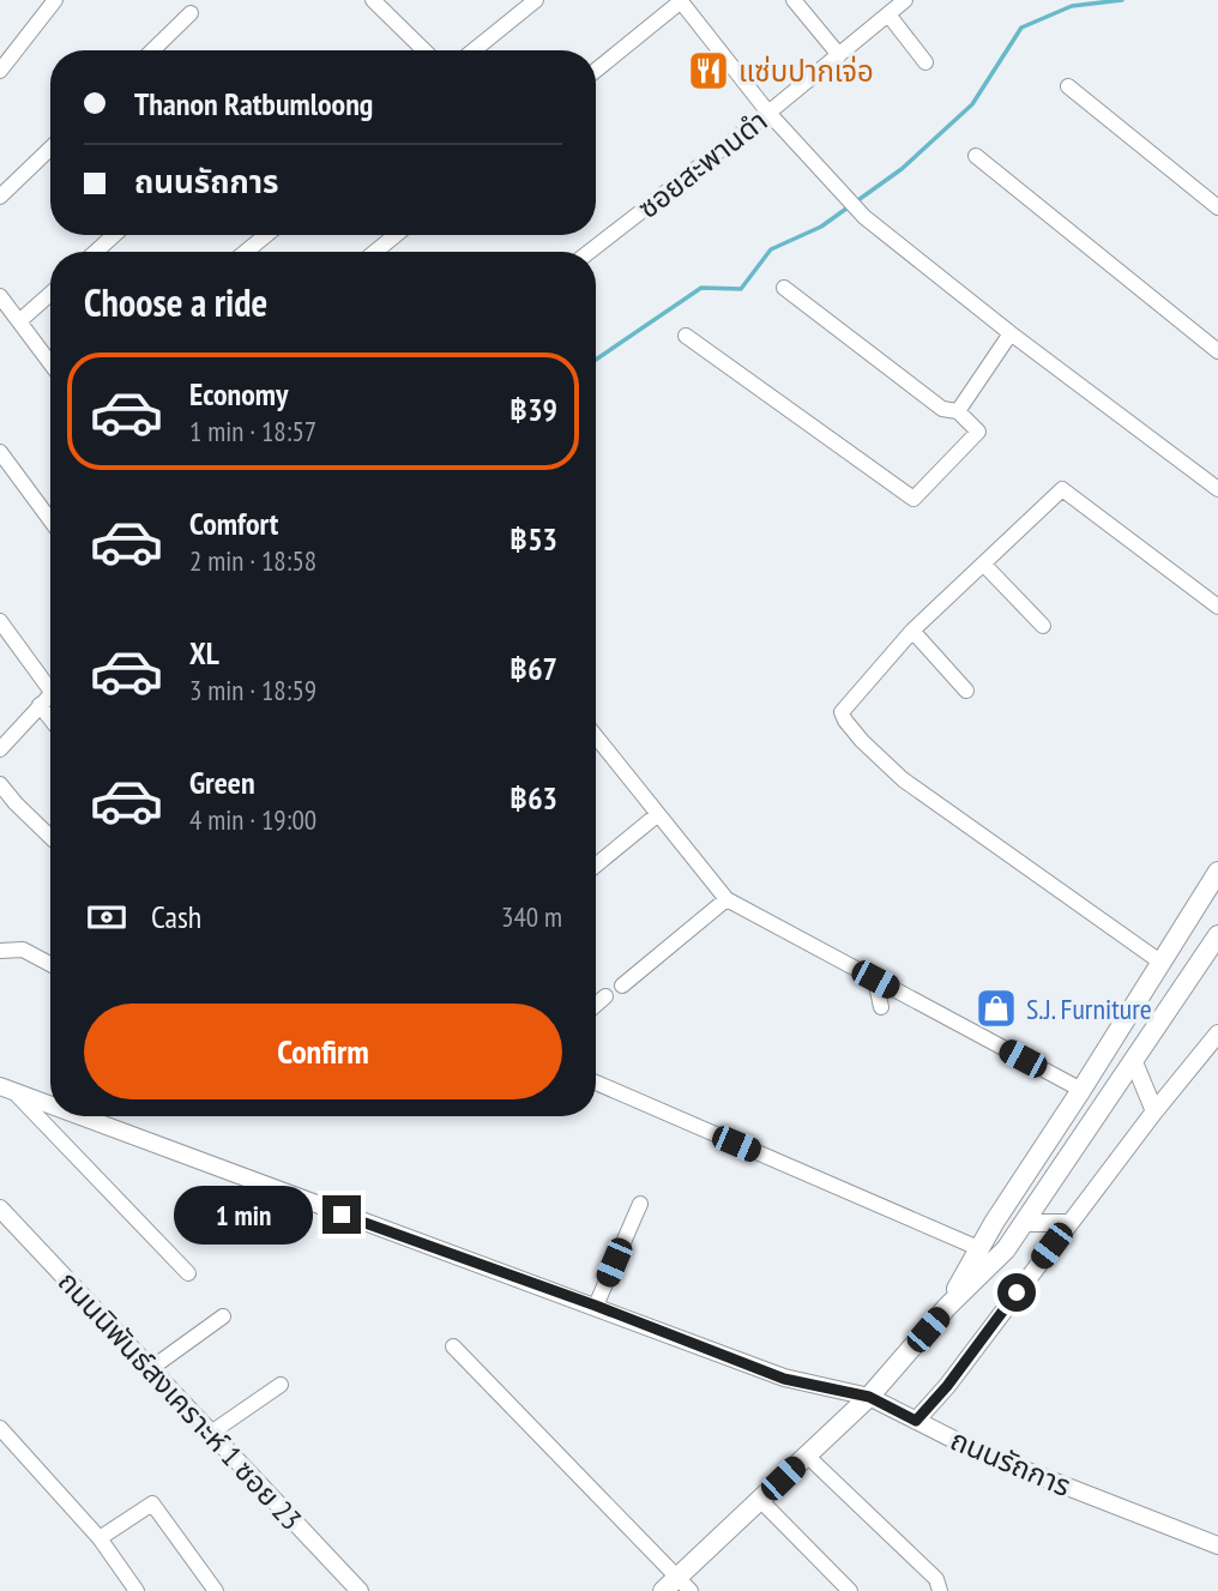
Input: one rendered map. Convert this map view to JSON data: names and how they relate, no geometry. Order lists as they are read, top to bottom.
{
  "streets": {
    "street": ["ซอยสะพานดำ", "ถนนนิพันธ์สงเคราะห์ 1 ซอย 23", "ถนนรัถการ"]
  },
  "places": {
    "restaurant": ["แซ่บปากเจ่อ"],
    "shop": ["S.J. Furniture"]
  },
  "page": {
    "banner": ["Thanon Ratbumloong", "ถนนรัถการ"],
    "heading": "Choose a ride",
    "list": [
      {
        "name": "Economy",
        "note": "1 min · 18:57",
        "value": "฿39"
      },
      {
        "name": "Comfort",
        "note": "2 min · 18:58",
        "value": "฿53"
      },
      {
        "name": "XL",
        "note": "3 min · 18:59",
        "value": "฿67"
      },
      {
        "name": "Green",
        "note": "4 min · 19:00",
        "value": "฿63"
      }
    ],
    "pay": ["Cash", "340 m"],
    "buttons": "Confirm",
    "bubble": "1 min"
  }
}
